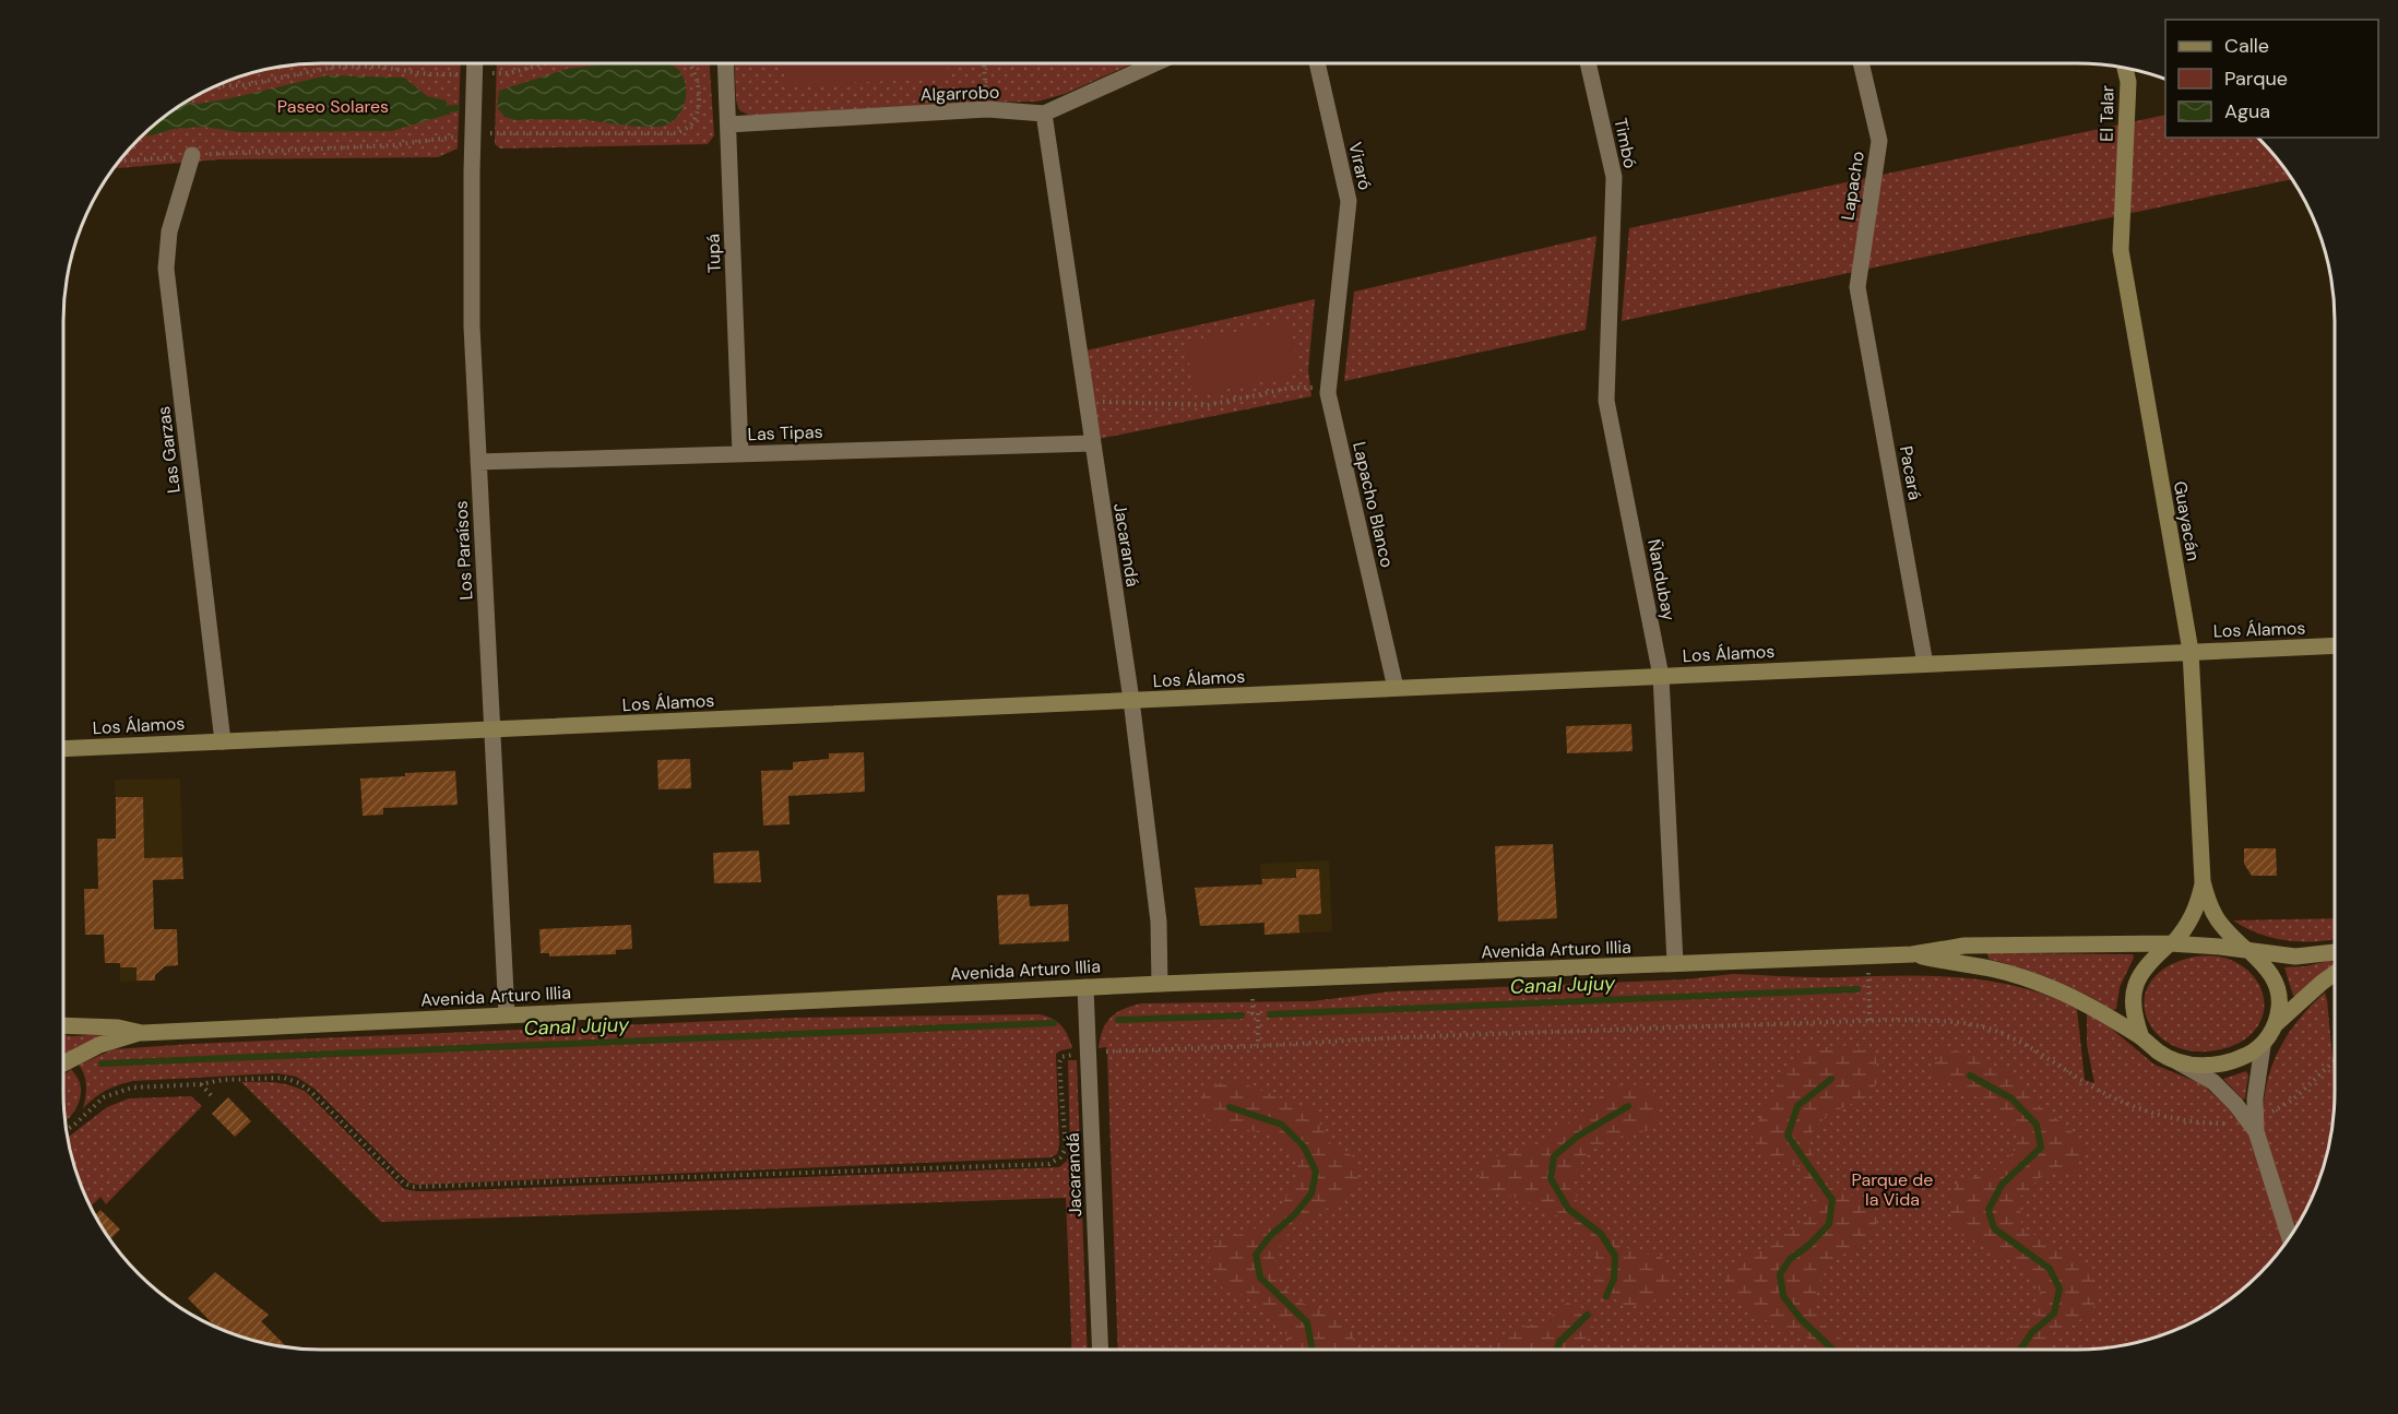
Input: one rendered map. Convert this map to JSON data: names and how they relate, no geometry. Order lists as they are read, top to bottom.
{
  "streets": {
    "street": [
      "Algarrobo",
      "El Talar",
      "Timbó",
      "Viraró",
      "Lapacho",
      "Tupá",
      "Las Tipas",
      "Las Garzas",
      "Pacará",
      "Lapacho Blanco",
      "Guayacán",
      "Jacarandá",
      "Los Paraísos",
      "Ñandubay",
      "Los Álamos",
      "Avenida Arturo Illia"
    ]
  },
  "crossings": [
    ["Algarrobo", "Tupá"],
    ["Algarrobo", "Jacarandá"],
    ["El Talar", "Guayacán"],
    ["Timbó", "Ñandubay"],
    ["Viraró", "Lapacho Blanco"],
    ["Lapacho", "Pacará"],
    ["Tupá", "Las Tipas"],
    ["Las Tipas", "Jacarandá"],
    ["Las Tipas", "Los Paraísos"],
    ["Las Garzas", "Los Álamos"],
    ["Pacará", "Los Álamos"],
    ["Lapacho Blanco", "Los Álamos"],
    ["Guayacán", "Los Álamos"],
    ["Guayacán", "Avenida Arturo Illia"],
    ["Jacarandá", "Los Álamos"],
    ["Jacarandá", "Avenida Arturo Illia"],
    ["Los Paraísos", "Los Álamos"],
    ["Los Paraísos", "Avenida Arturo Illia"],
    ["Ñandubay", "Los Álamos"],
    ["Ñandubay", "Avenida Arturo Illia"]
  ],
  "water": ["Canal Jujuy"],
  "parks": ["Paseo Solares", "Parque de la Vida"],
  "legend": ["Calle", "Parque", "Agua"]
}
